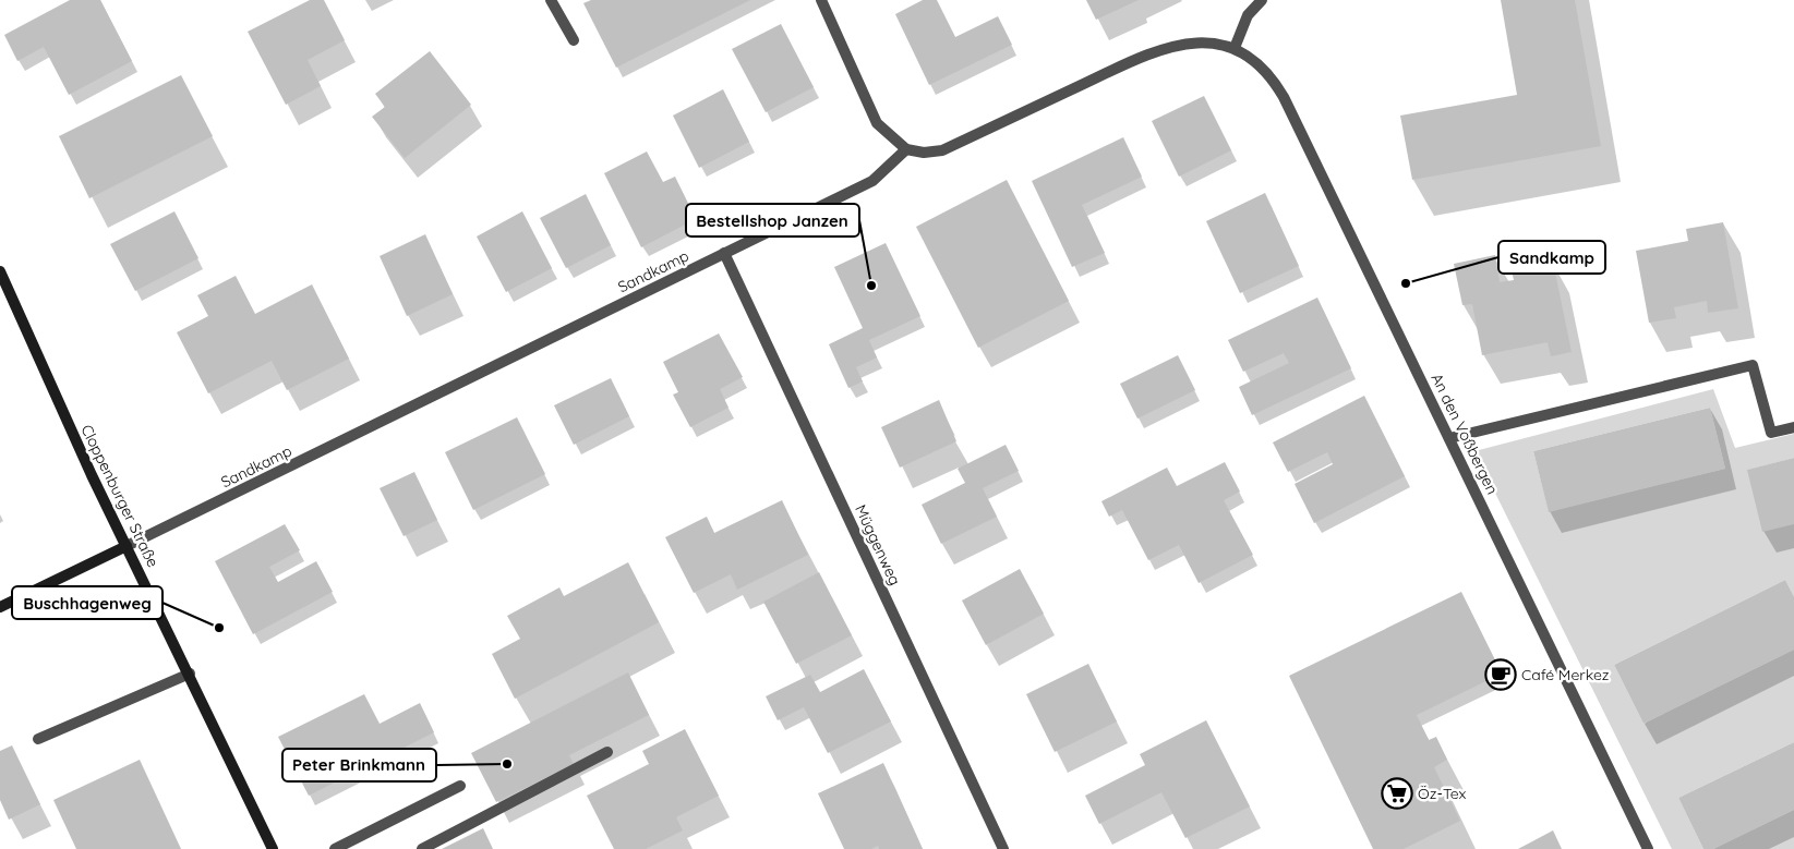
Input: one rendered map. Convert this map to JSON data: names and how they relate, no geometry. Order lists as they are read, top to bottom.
{
  "streets": {
    "main road": ["Cloppenburger Straße"],
    "street": ["Sandkamp", "An den Voßbergen", "Müggenweg"]
  },
  "crossings": [
    ["Sandkamp", "Cloppenburger Straße"],
    ["Sandkamp", "Müggenweg"]
  ],
  "places": {
    "other": [
      "Sandkamp",
      "Bestellshop Janzen",
      "Buschhagenweg",
      "Peter Brinkmann"
    ],
    "cafe": ["Café Merkez"],
    "supermarket": ["Öz-Tex"]
  }
}
